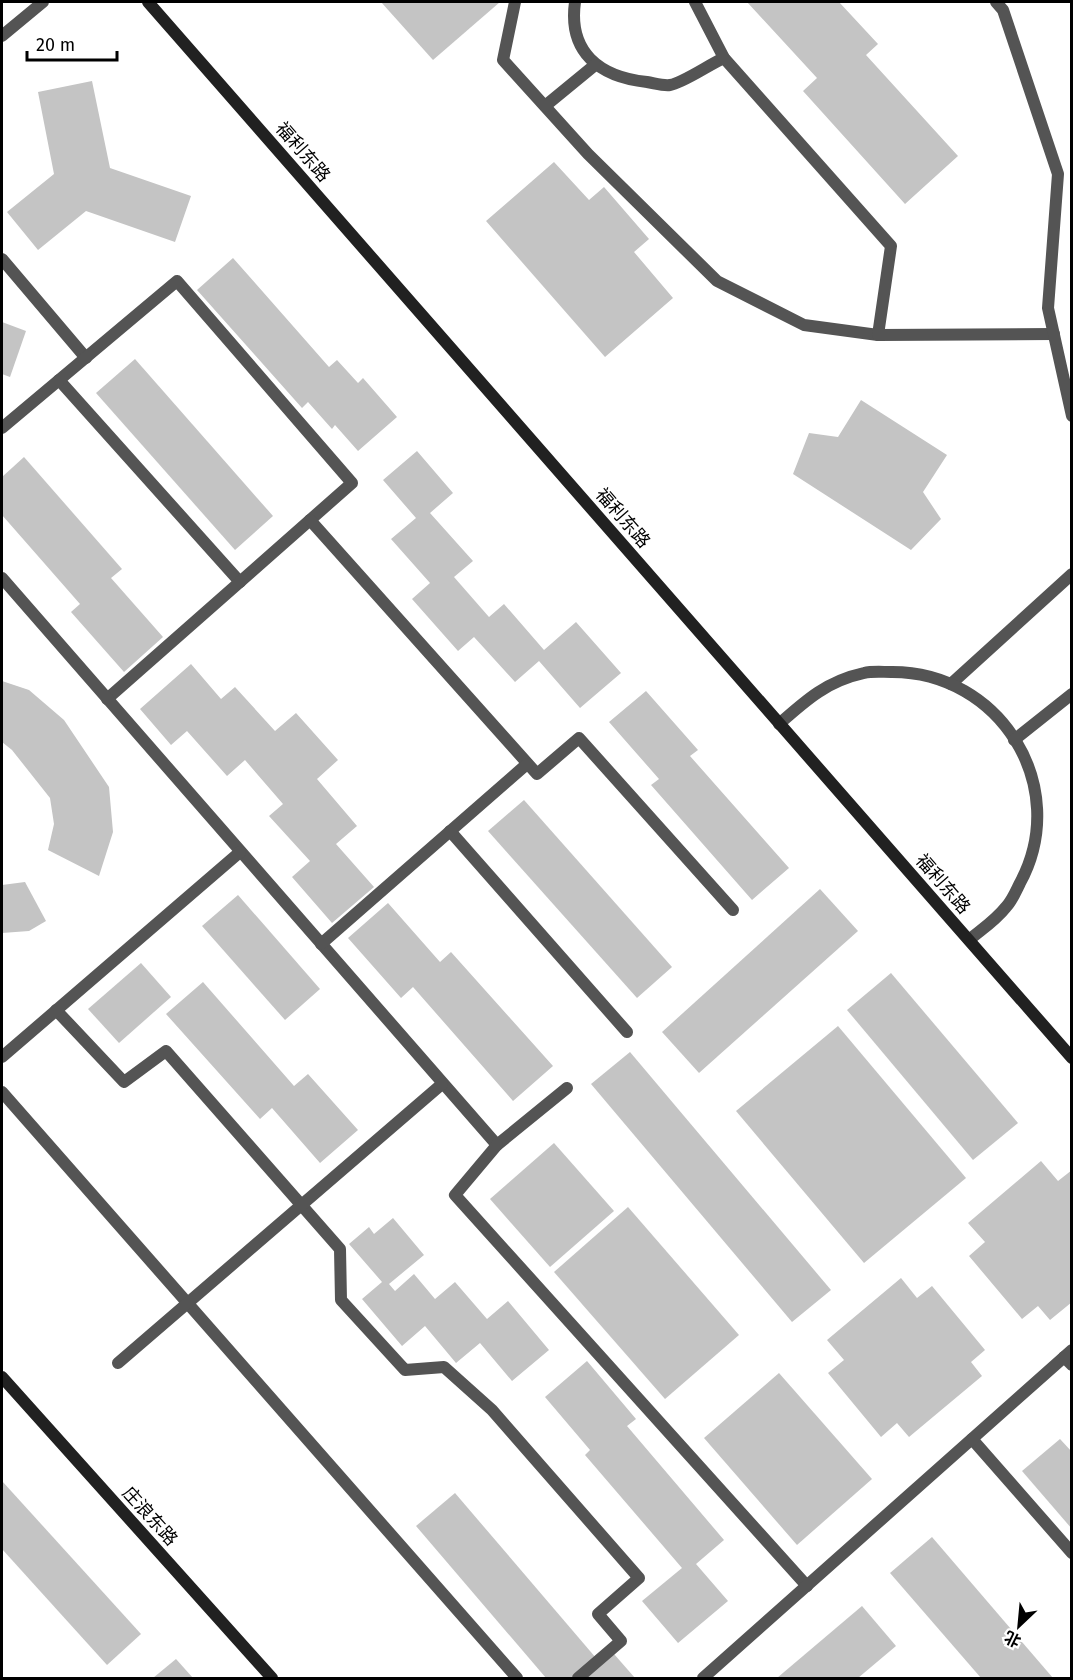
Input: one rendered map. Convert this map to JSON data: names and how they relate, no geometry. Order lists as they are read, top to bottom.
{
  "streets": {
    "main road": ["福利东路", "庄浪东路"]
  },
  "scale_bar": "20 m",
  "north": "bottom left"
}
